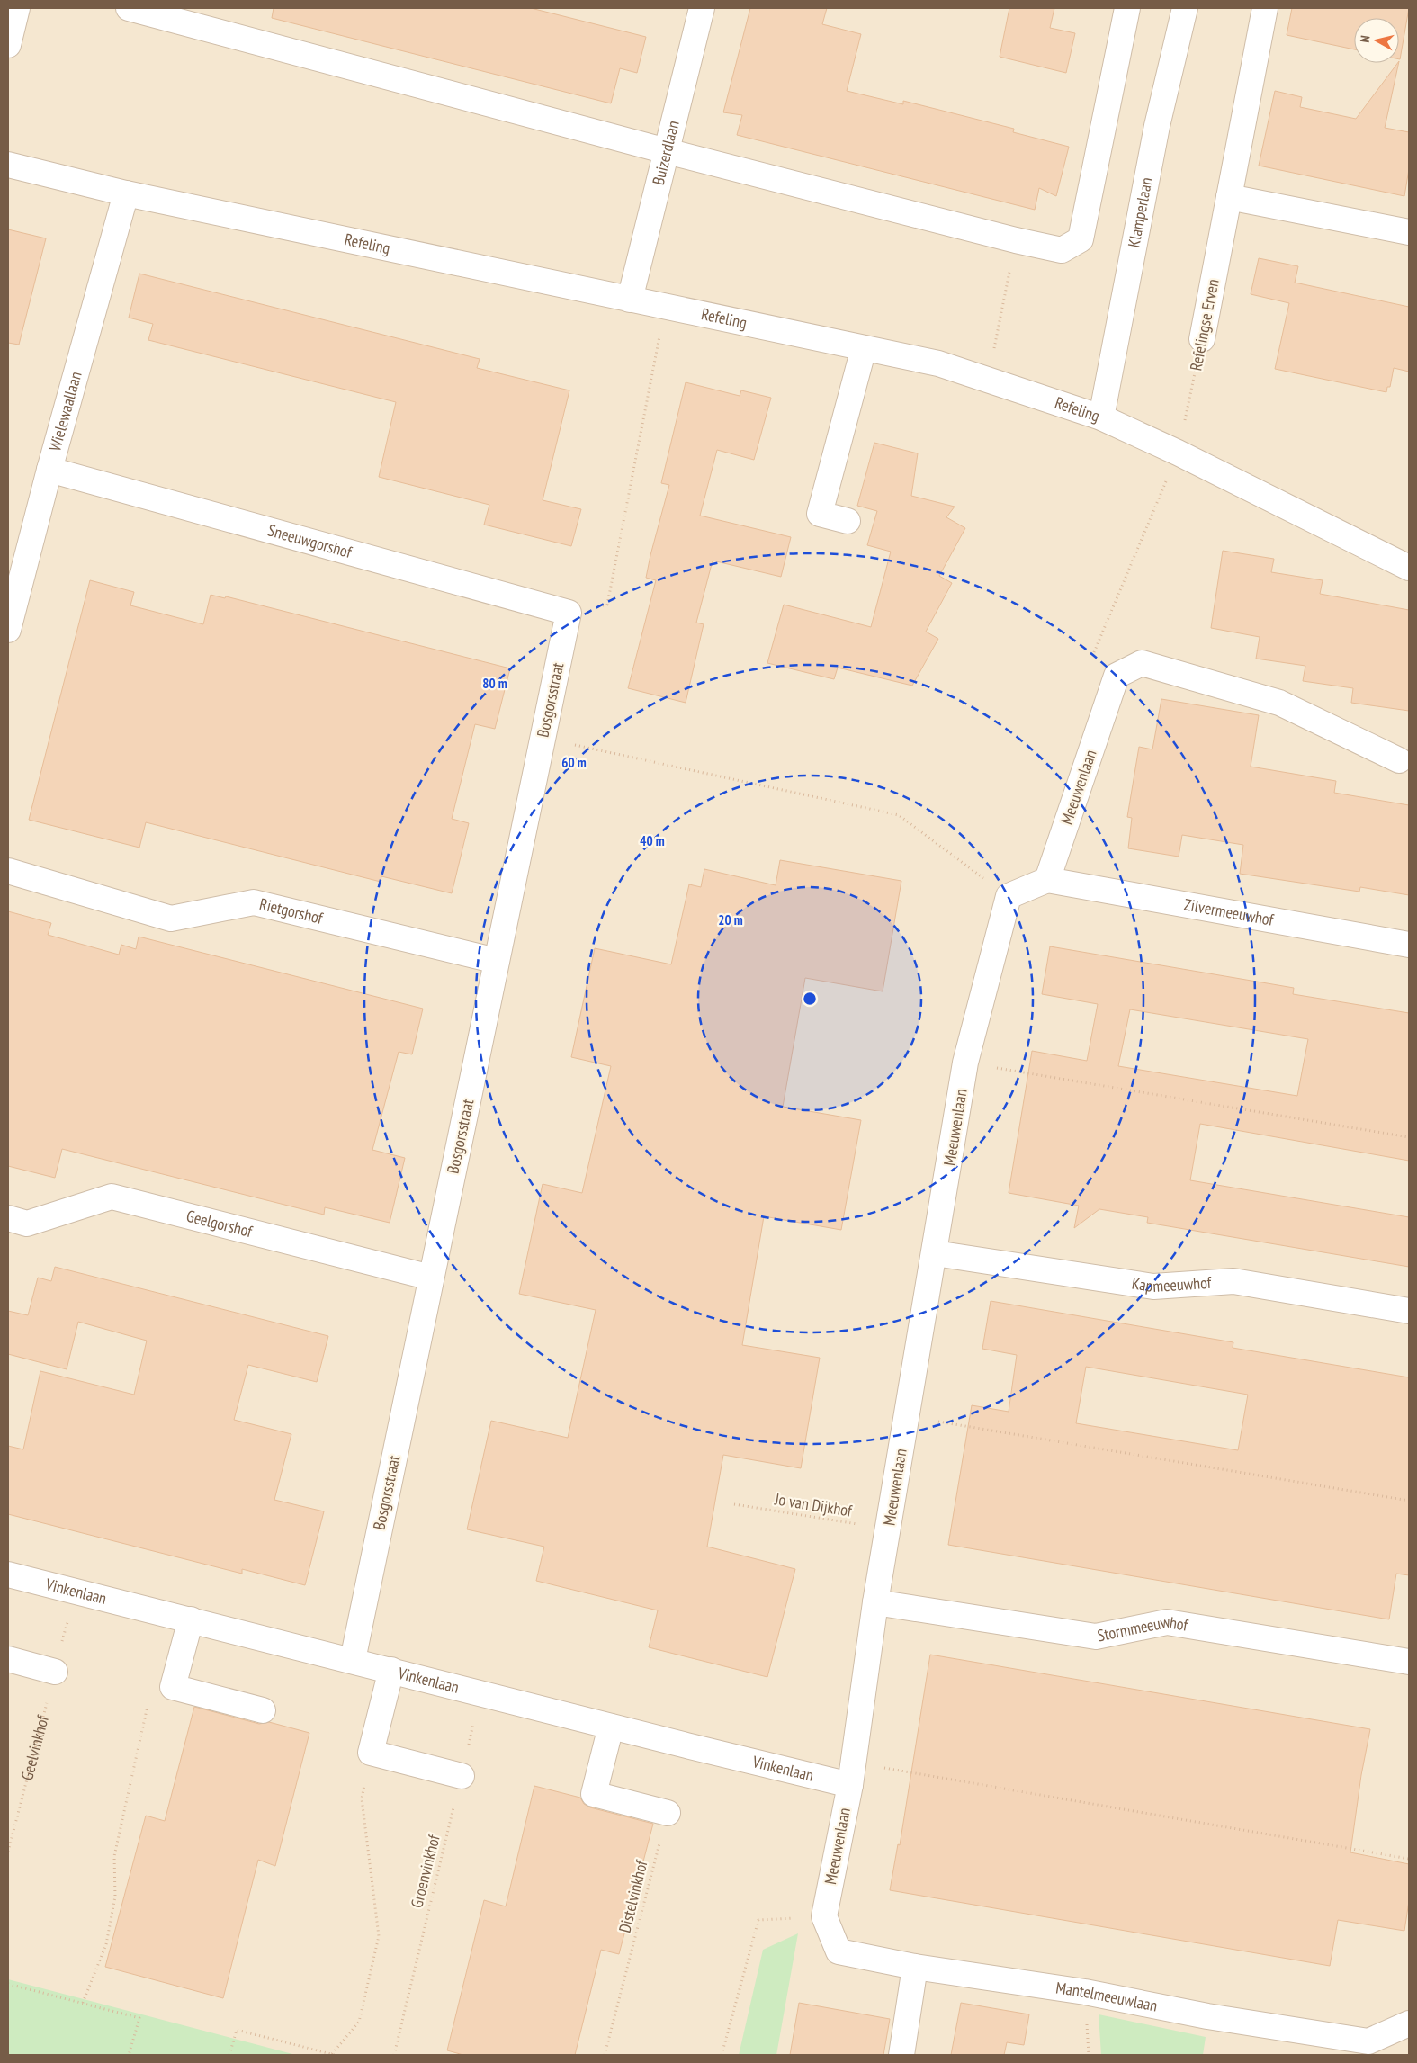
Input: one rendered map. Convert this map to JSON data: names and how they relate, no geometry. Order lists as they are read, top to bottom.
{
  "streets": {
    "street": [
      "Buizerdlaan",
      "Klamperlaan",
      "Refeling",
      "Refelingse Erven",
      "Wielewaallaan",
      "Sneeuwgorshof",
      "Bosgorsstraat",
      "Meeuwenlaan",
      "Rietgorshof",
      "Zilvermeeuwhof",
      "Geelgorshof",
      "Kapmeeuwhof",
      "Vinkenlaan",
      "Stormmeeuwhof",
      "Mantelmeeuwlaan"
    ],
    "path": [
      "Jo van Dijkhof",
      "Geelvinkhof",
      "Groenvinkhof",
      "Distelvinkhof"
    ]
  },
  "crossings": [
    ["Buizerdlaan", "Refeling"],
    ["Klamperlaan", "Refeling"],
    ["Refeling", "Refelingse Erven"],
    ["Refeling", "Wielewaallaan"],
    ["Wielewaallaan", "Sneeuwgorshof"],
    ["Sneeuwgorshof", "Bosgorsstraat"],
    ["Bosgorsstraat", "Rietgorshof"],
    ["Bosgorsstraat", "Geelgorshof"],
    ["Bosgorsstraat", "Vinkenlaan"],
    ["Meeuwenlaan", "Zilvermeeuwhof"],
    ["Meeuwenlaan", "Kapmeeuwhof"],
    ["Meeuwenlaan", "Jo van Dijkhof"],
    ["Meeuwenlaan", "Vinkenlaan"],
    ["Meeuwenlaan", "Stormmeeuwhof"],
    ["Meeuwenlaan", "Mantelmeeuwlaan"],
    ["Vinkenlaan", "Geelvinkhof"],
    ["Vinkenlaan", "Groenvinkhof"]
  ],
  "north": "left",
  "rings": [
    "80 m",
    "60 m",
    "40 m",
    "20 m"
  ]
}
